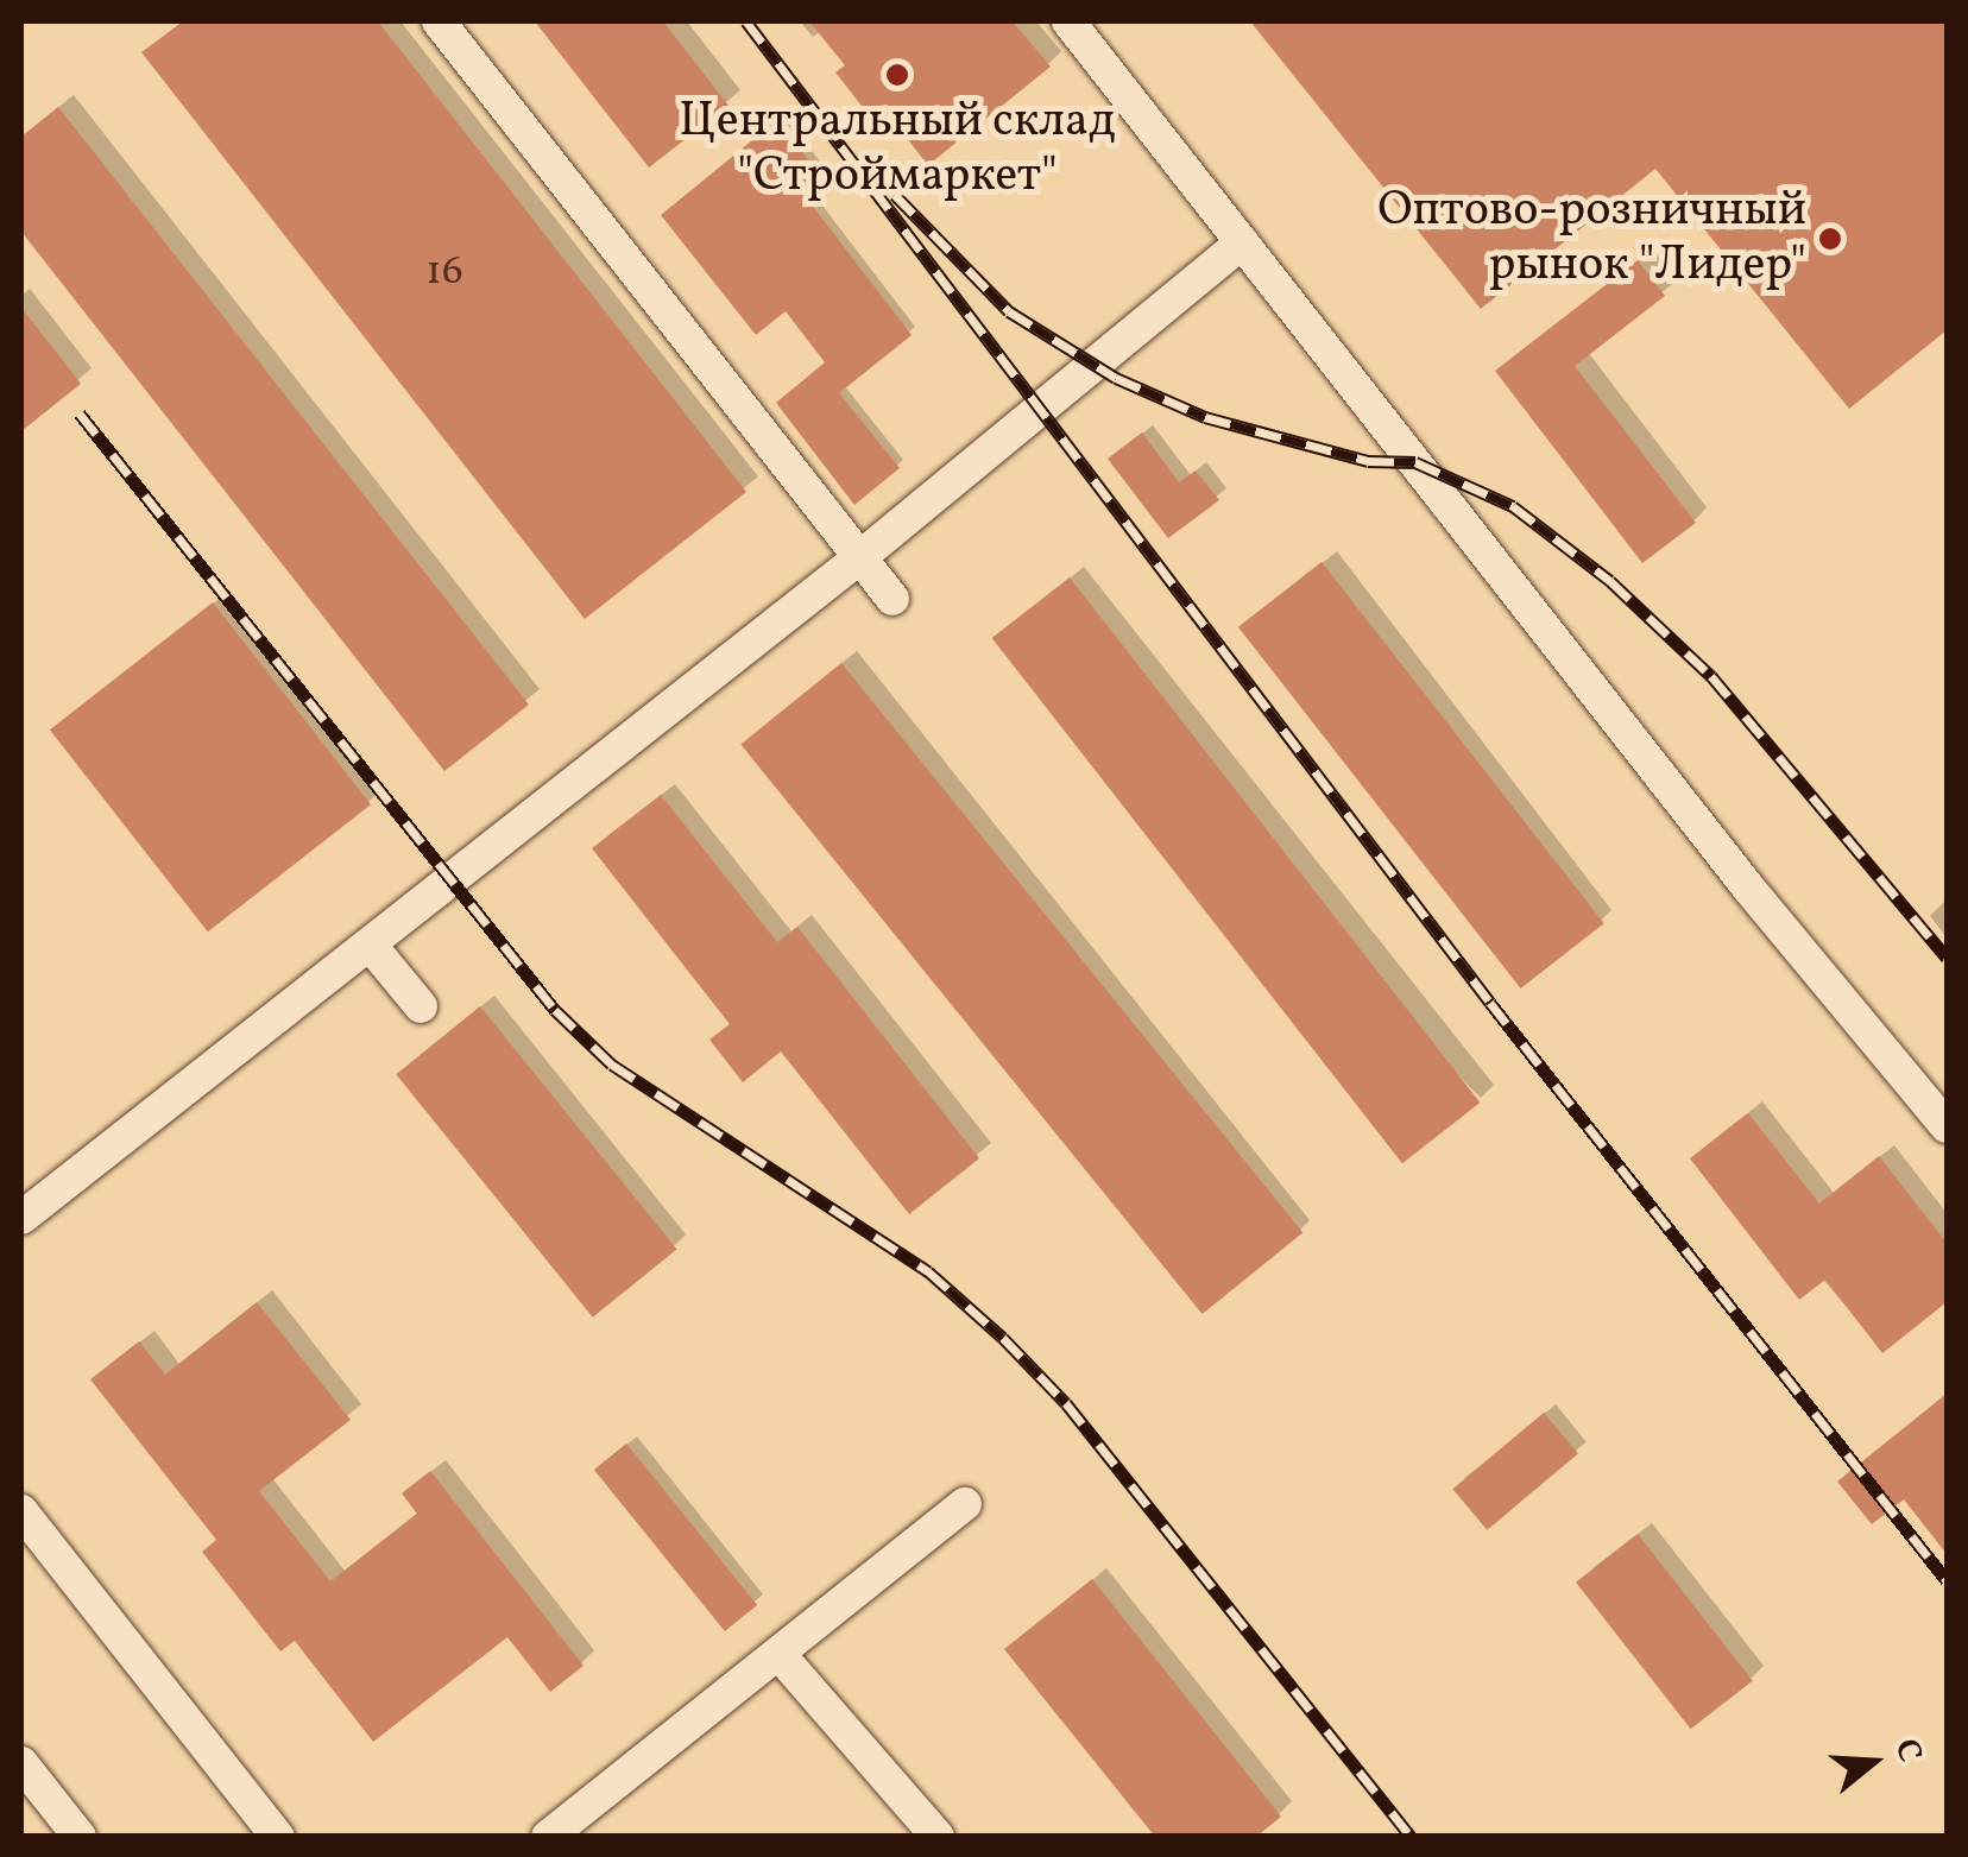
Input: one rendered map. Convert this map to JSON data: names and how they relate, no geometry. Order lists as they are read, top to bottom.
{
  "places": ["Центральный склад \"Строймаркет\"", "Оптово-розничный рынок \"Лидер\""],
  "house_numbers": ["16"],
  "north": "right"
}
